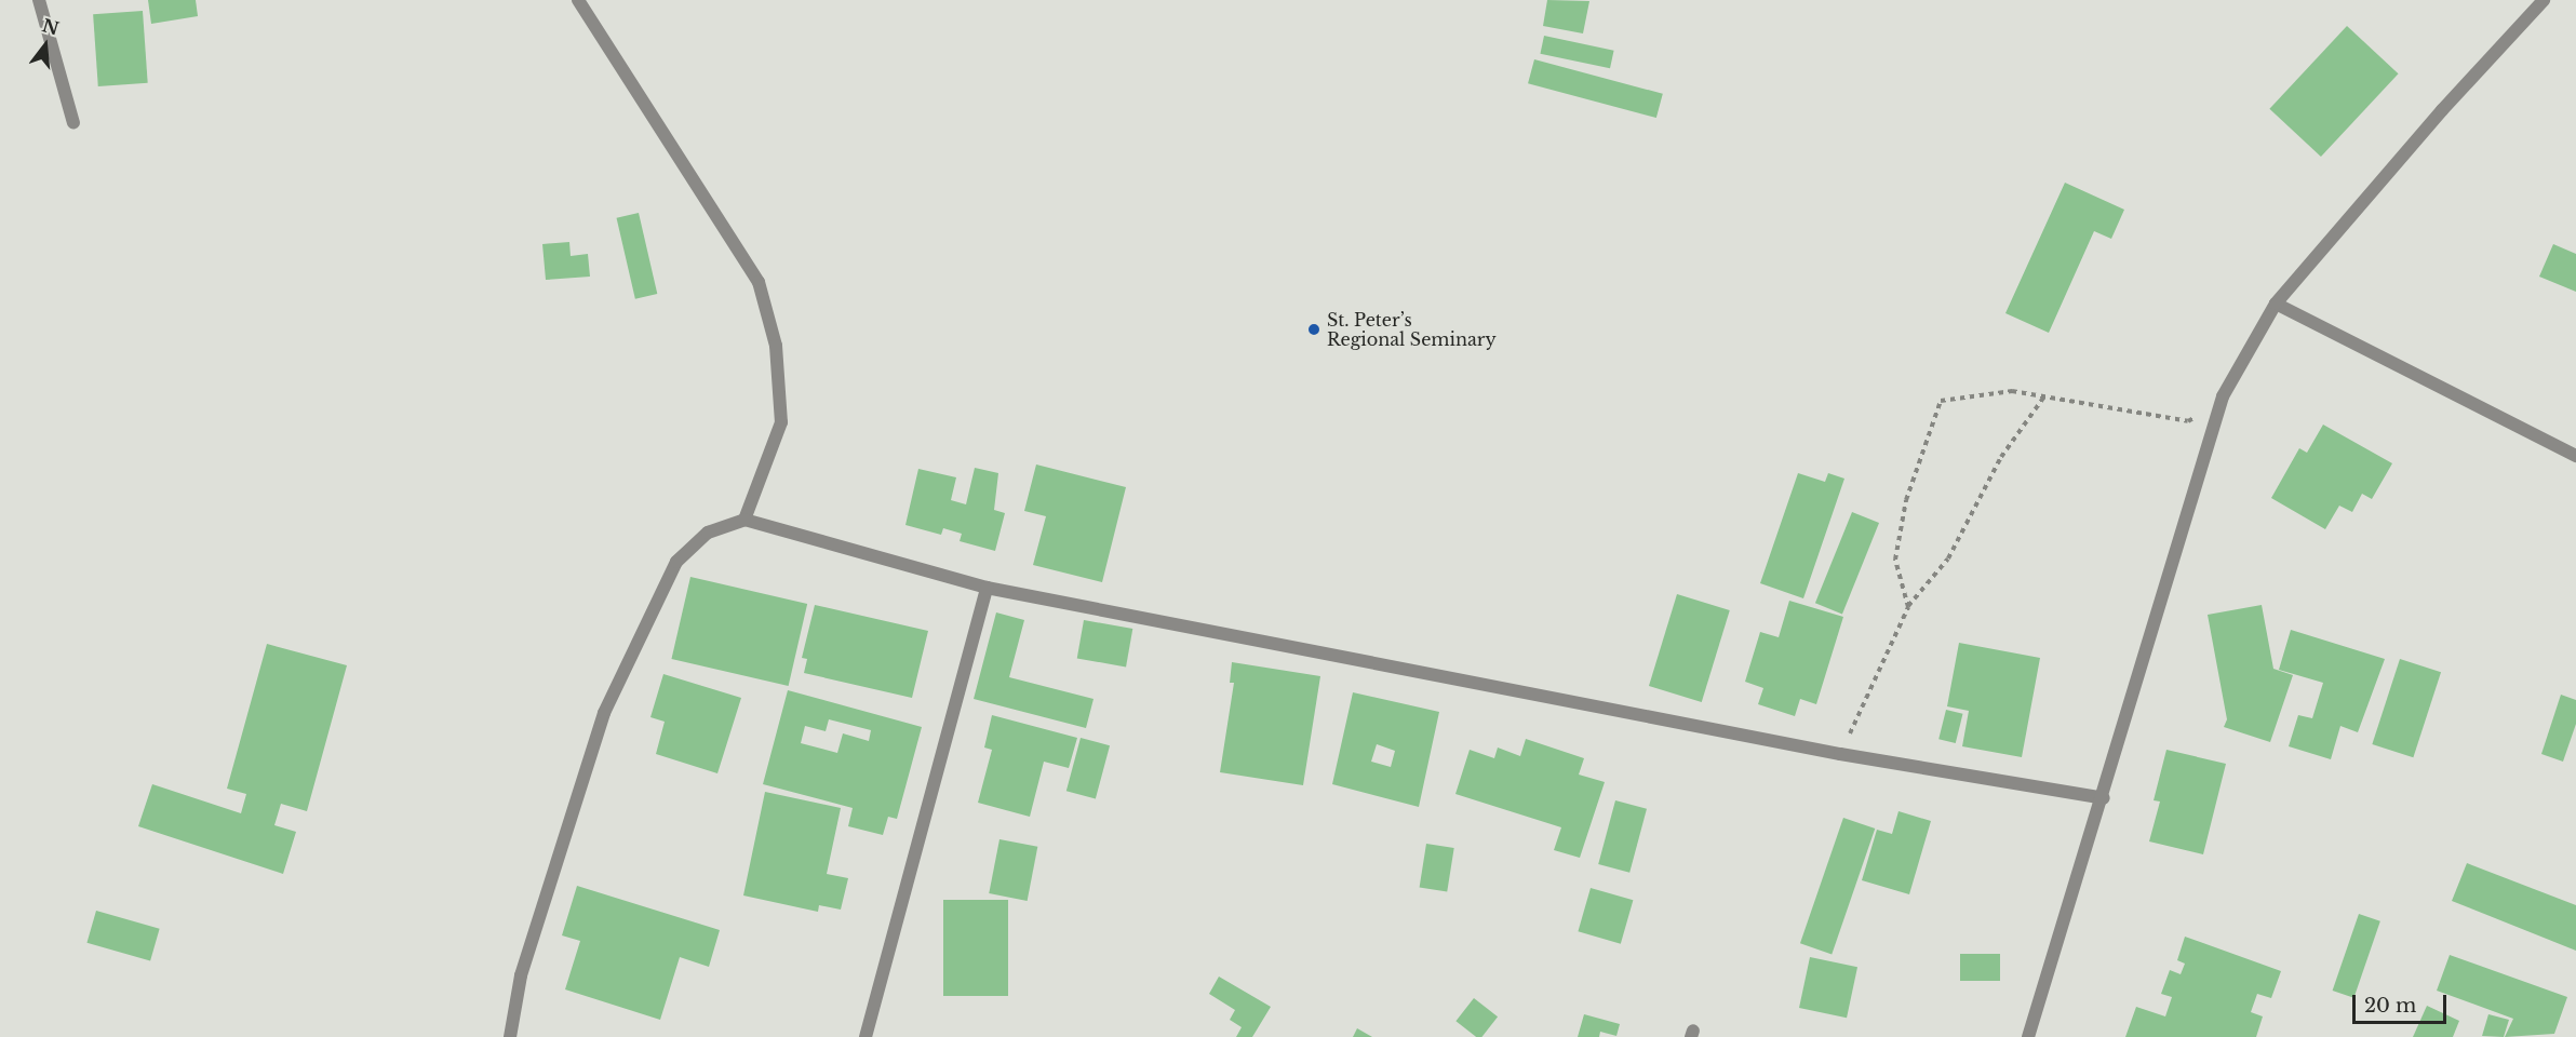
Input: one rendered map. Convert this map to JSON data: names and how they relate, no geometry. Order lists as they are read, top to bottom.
{
  "places": ["St. Peter’s Regional Seminary"],
  "scale_bar": "20 m",
  "north": "top"
}
